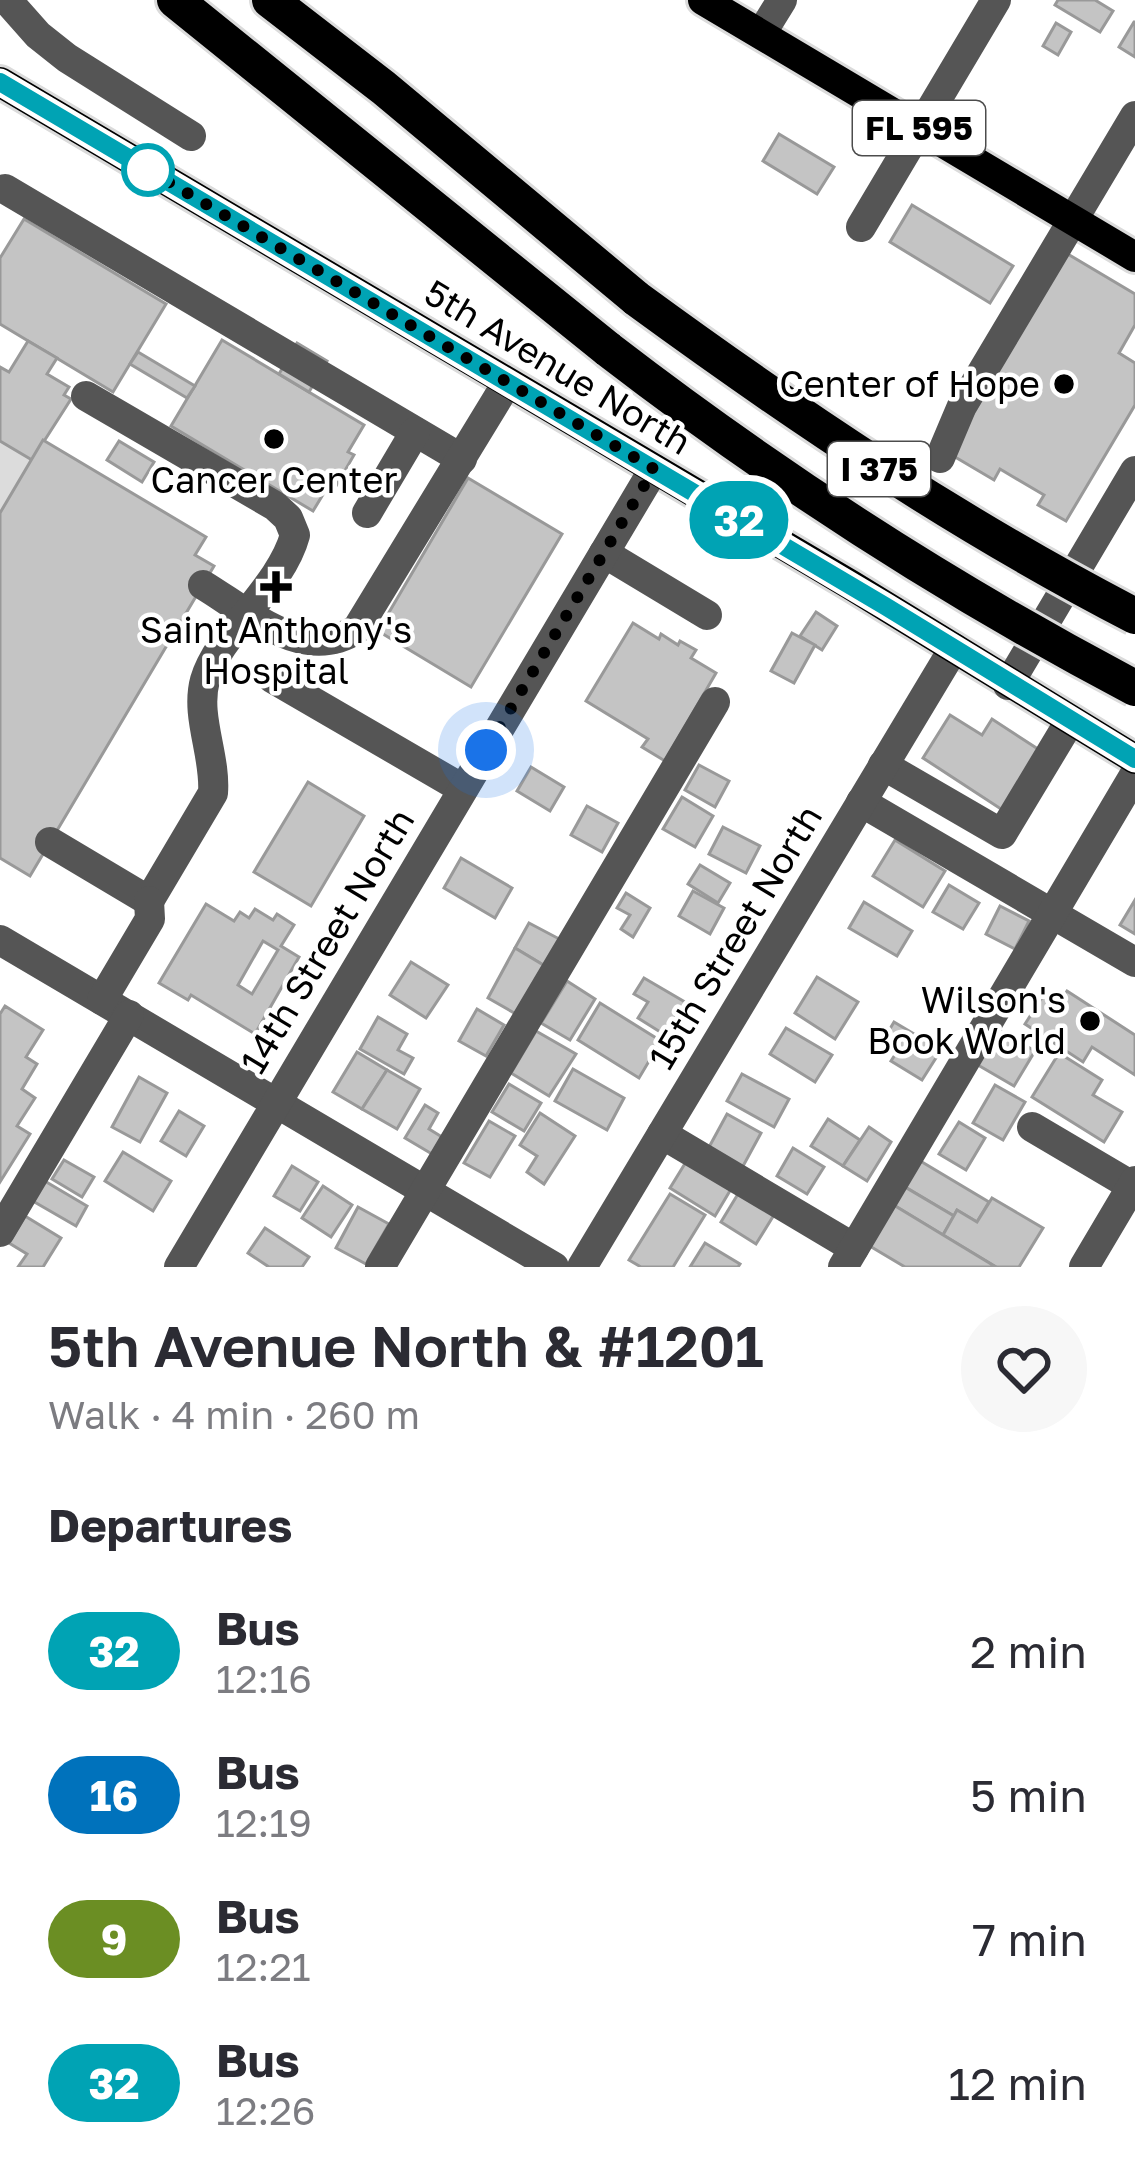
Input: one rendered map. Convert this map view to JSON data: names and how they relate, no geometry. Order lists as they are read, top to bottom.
{
  "streets": {
    "highway": ["I 375"],
    "main road": ["FL 595", "5th Avenue North"],
    "street": ["15th Street North", "14th Street North"]
  },
  "crossings": [
    ["5th Avenue North", "15th Street North"],
    ["5th Avenue North", "14th Street North"]
  ],
  "places": {
    "other": ["Center of Hope", "Cancer Center", "Wilson's Book World"],
    "health": ["Saint Anthony's Hospital"]
  },
  "lines": ["bus line 32"],
  "page": {
    "on_map": "32",
    "heading": [
      ["5th Avenue North & #1201", "Walk · 4 min · 260 m"],
      "Departures"
    ],
    "list": [
      {
        "mark": "32",
        "name": "Bus",
        "note": "12:16",
        "value": "2 min"
      },
      {
        "mark": "16",
        "name": "Bus",
        "note": "12:19",
        "value": "5 min"
      },
      {
        "mark": "9",
        "name": "Bus",
        "note": "12:21",
        "value": "7 min"
      },
      {
        "mark": "32",
        "name": "Bus",
        "note": "12:26",
        "value": "12 min"
      }
    ]
  }
}
